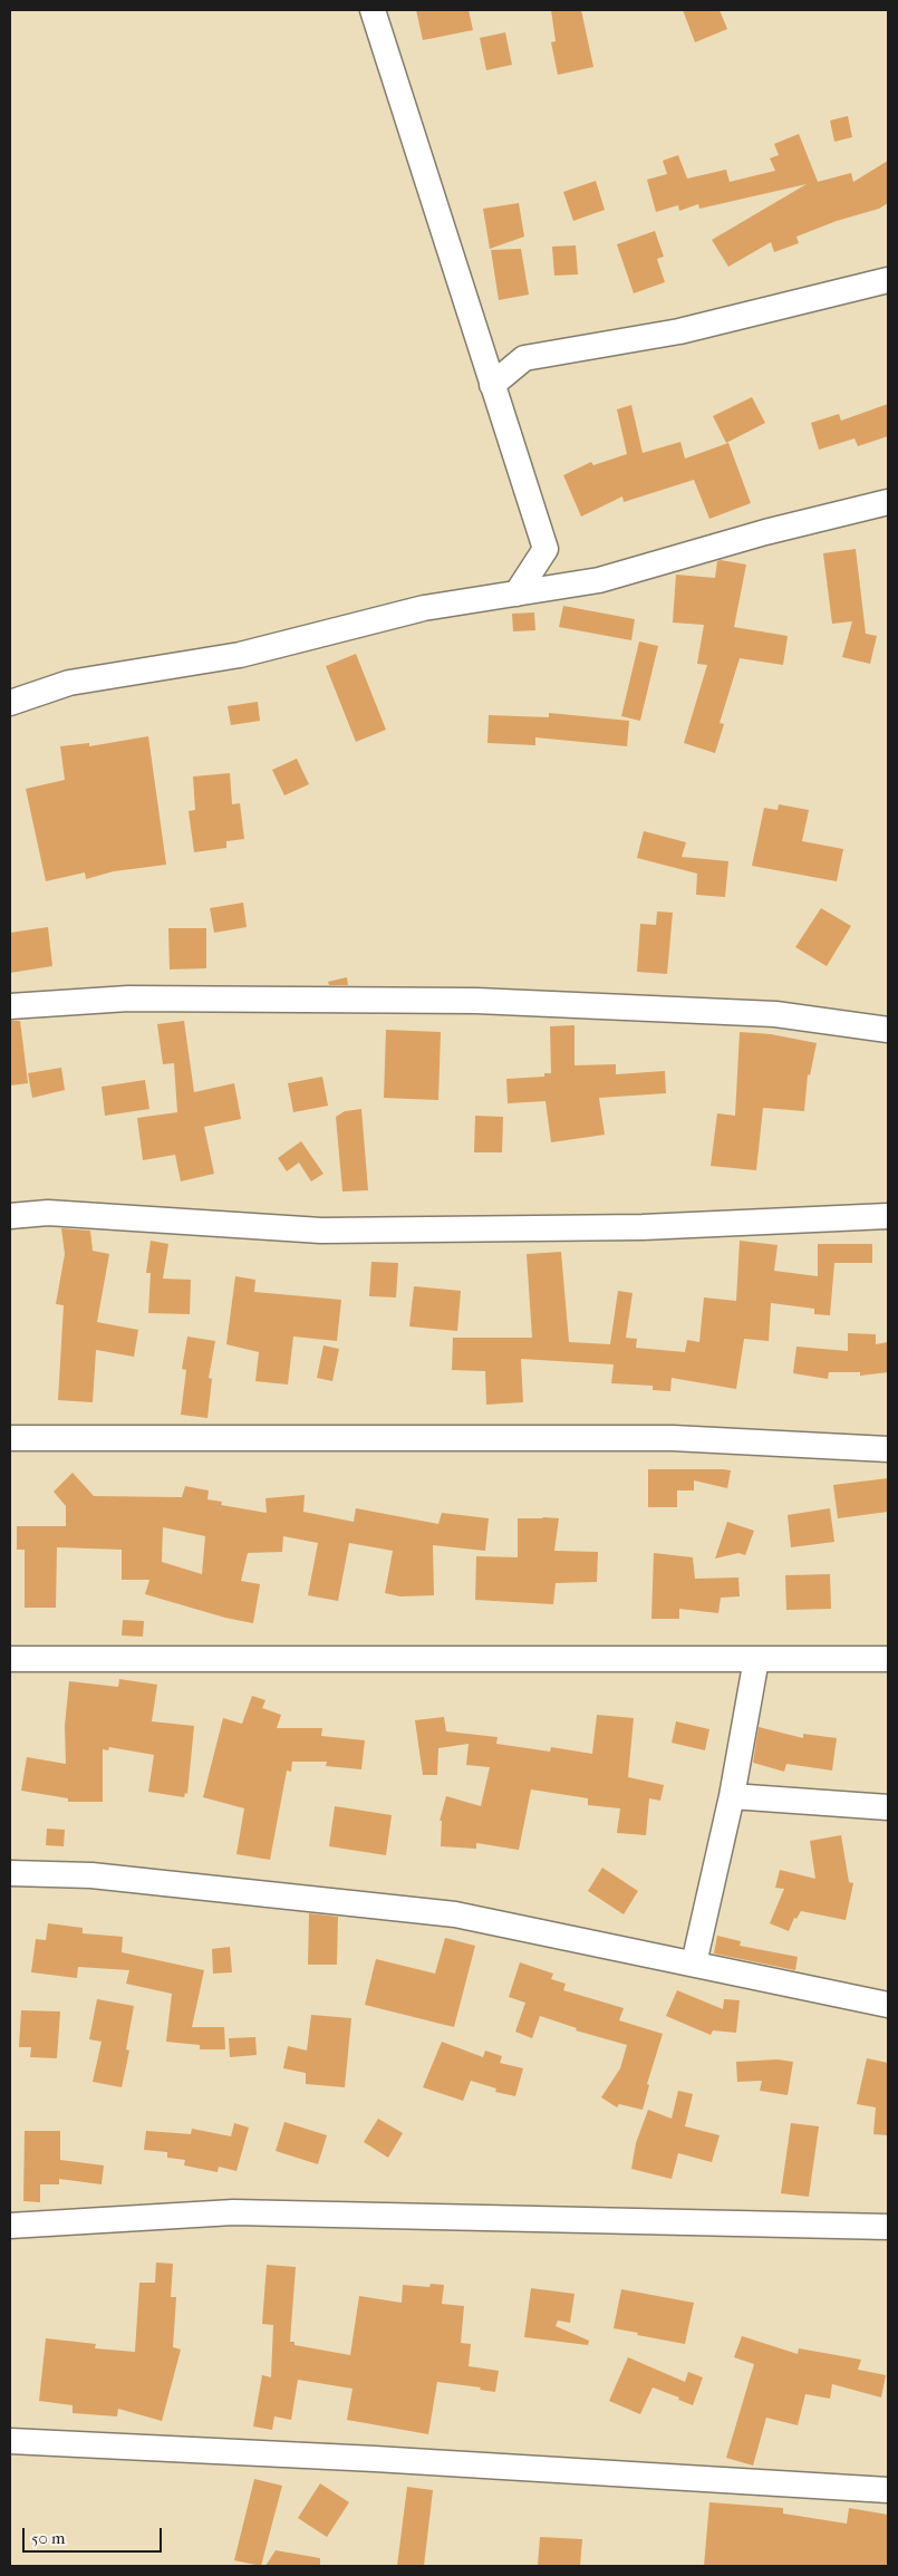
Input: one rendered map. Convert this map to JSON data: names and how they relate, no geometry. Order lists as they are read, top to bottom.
{
  "scale_bar": "50 m"
}
